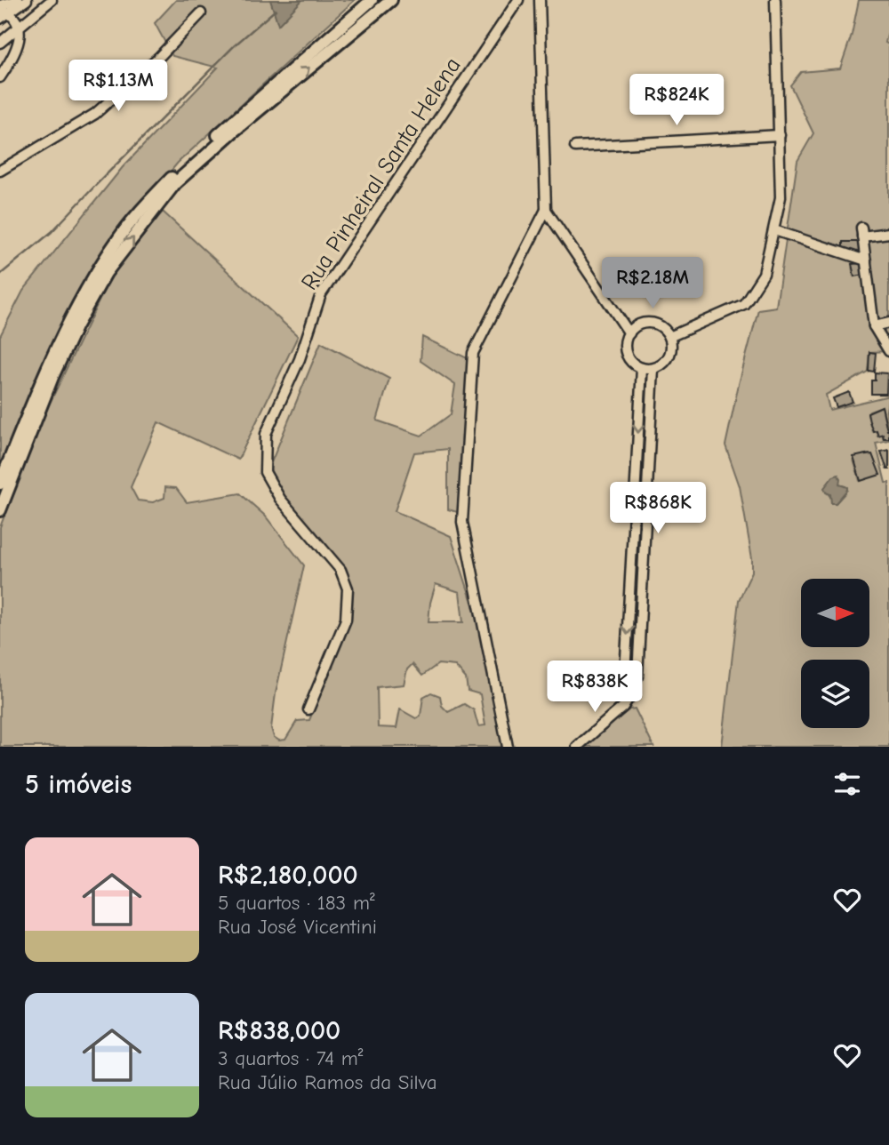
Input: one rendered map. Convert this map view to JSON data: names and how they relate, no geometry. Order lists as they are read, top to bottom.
{
  "streets": {
    "street": ["Rua Pinheiral Santa Helena"]
  },
  "north": "right",
  "page": {
    "price": [
      "R$1.13M",
      "R$824K",
      "R$2.18M",
      "R$868K",
      "R$838K"
    ],
    "heading": "5 imóveis",
    "list": [
      {
        "name": "R$2,180,000",
        "note": "5 quartos · 183 m² · Rua José Vicentini"
      },
      {
        "name": "R$838,000",
        "note": "3 quartos · 74 m² · Rua Júlio Ramos da Silva"
      }
    ]
  }
}
